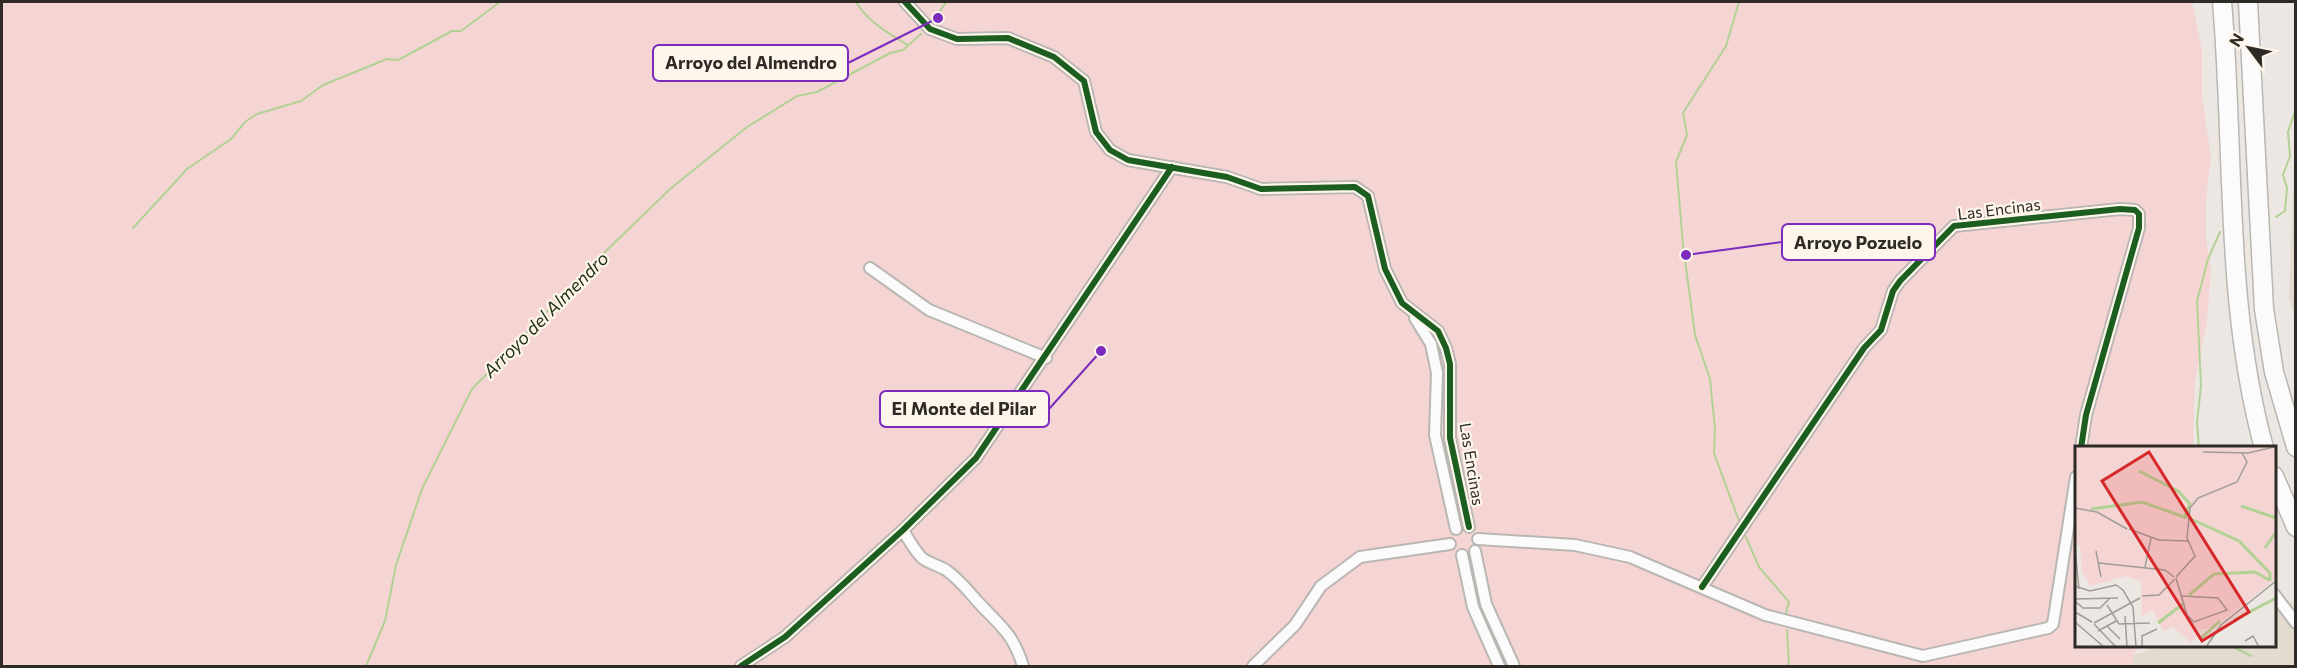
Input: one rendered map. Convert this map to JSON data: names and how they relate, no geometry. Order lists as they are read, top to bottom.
{
  "streets": {
    "street": ["Las Encinas"]
  },
  "water": ["Arroyo del Almendro"],
  "places": ["Arroyo del Almendro", "Arroyo Pozuelo", "El Monte del Pilar"],
  "north": "top left"
}
